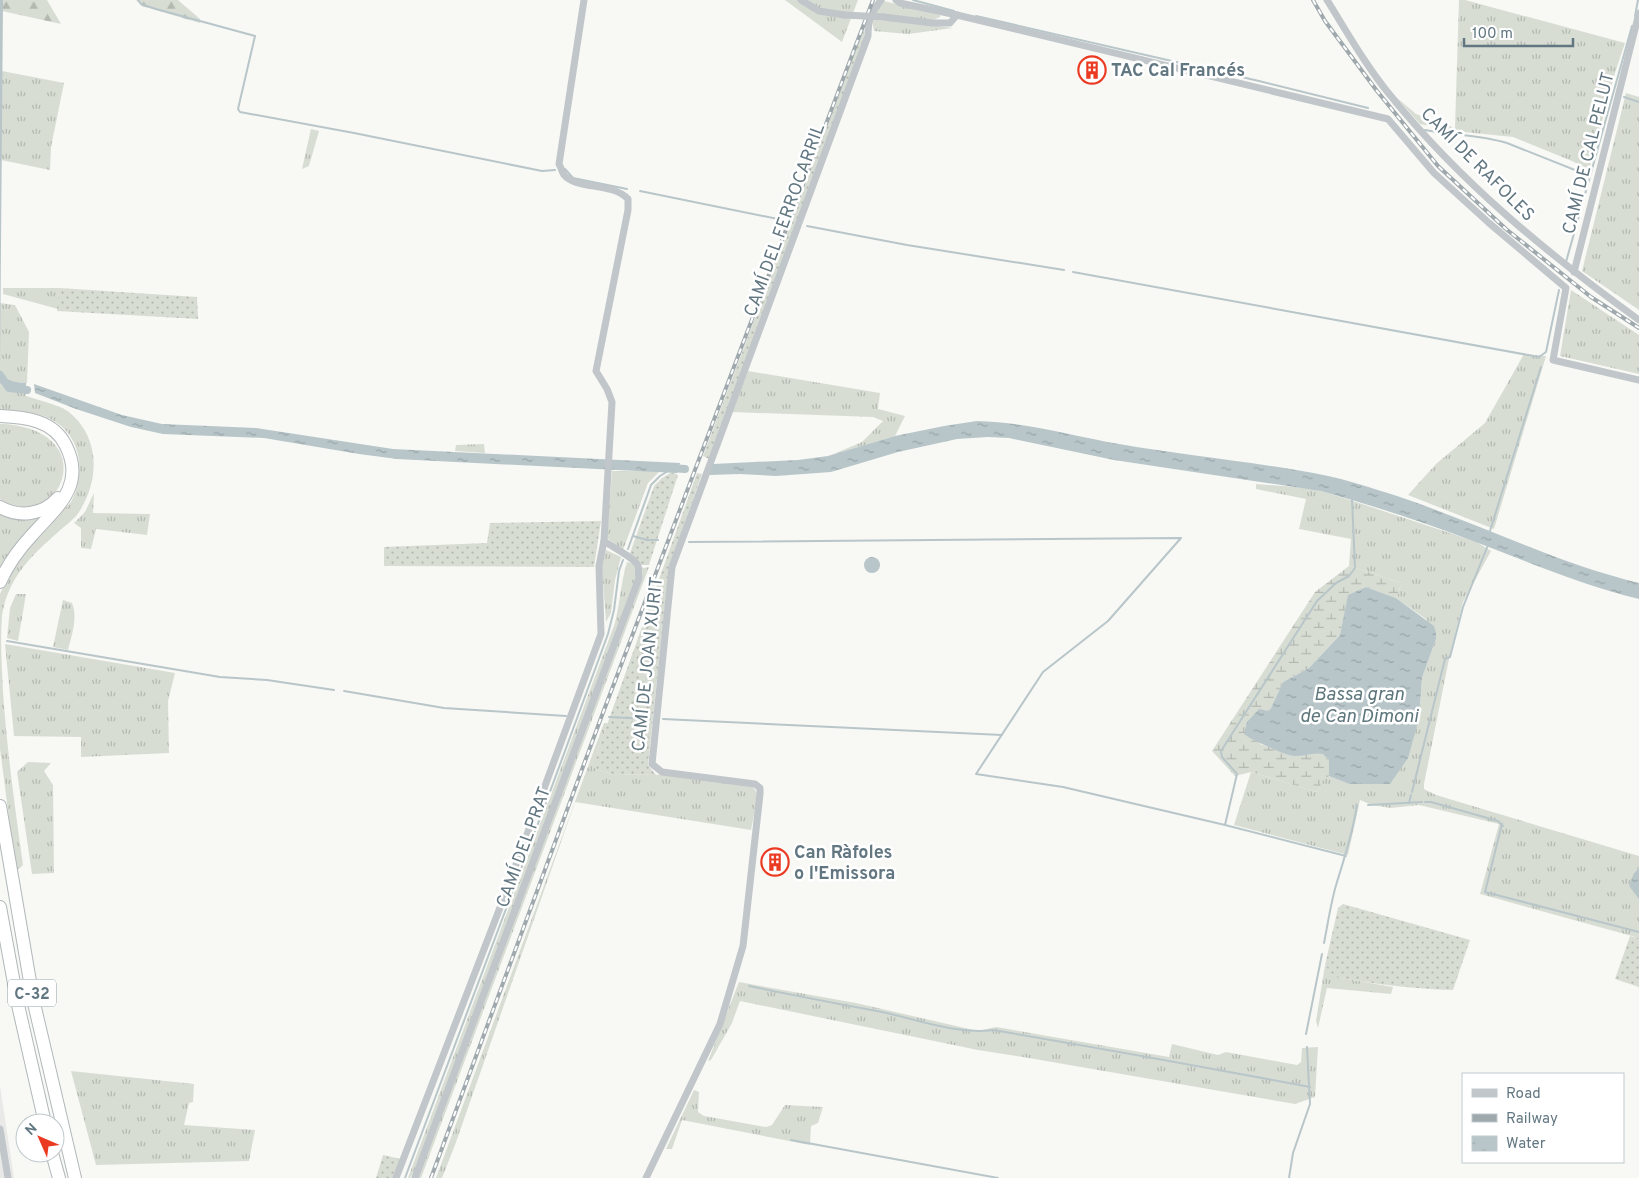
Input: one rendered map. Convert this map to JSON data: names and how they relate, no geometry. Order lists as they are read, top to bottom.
{
  "streets": {
    "highway": ["C-32"],
    "street": [
      "CAMÍ DE CAL PELUT",
      "CAMÍ DE RAFOLES",
      "CAMÍ DEL FERROCARRIL",
      "CAMÍ DE JOAN XURIT",
      "CAMÍ DEL PRAT"
    ]
  },
  "crossings": [
    ["CAMÍ DE CAL PELUT", "CAMÍ DE RAFOLES"],
    ["CAMÍ DEL FERROCARRIL", "CAMÍ DE JOAN XURIT"]
  ],
  "water": ["Bassa gran de Can Dimoni"],
  "places": {
    "building": ["TAC Cal Francés", "Can Ràfoles o l'Emissora"]
  },
  "legend": ["Road", "Railway", "Water"],
  "scale_bar": "100 m",
  "north": "top left"
}
